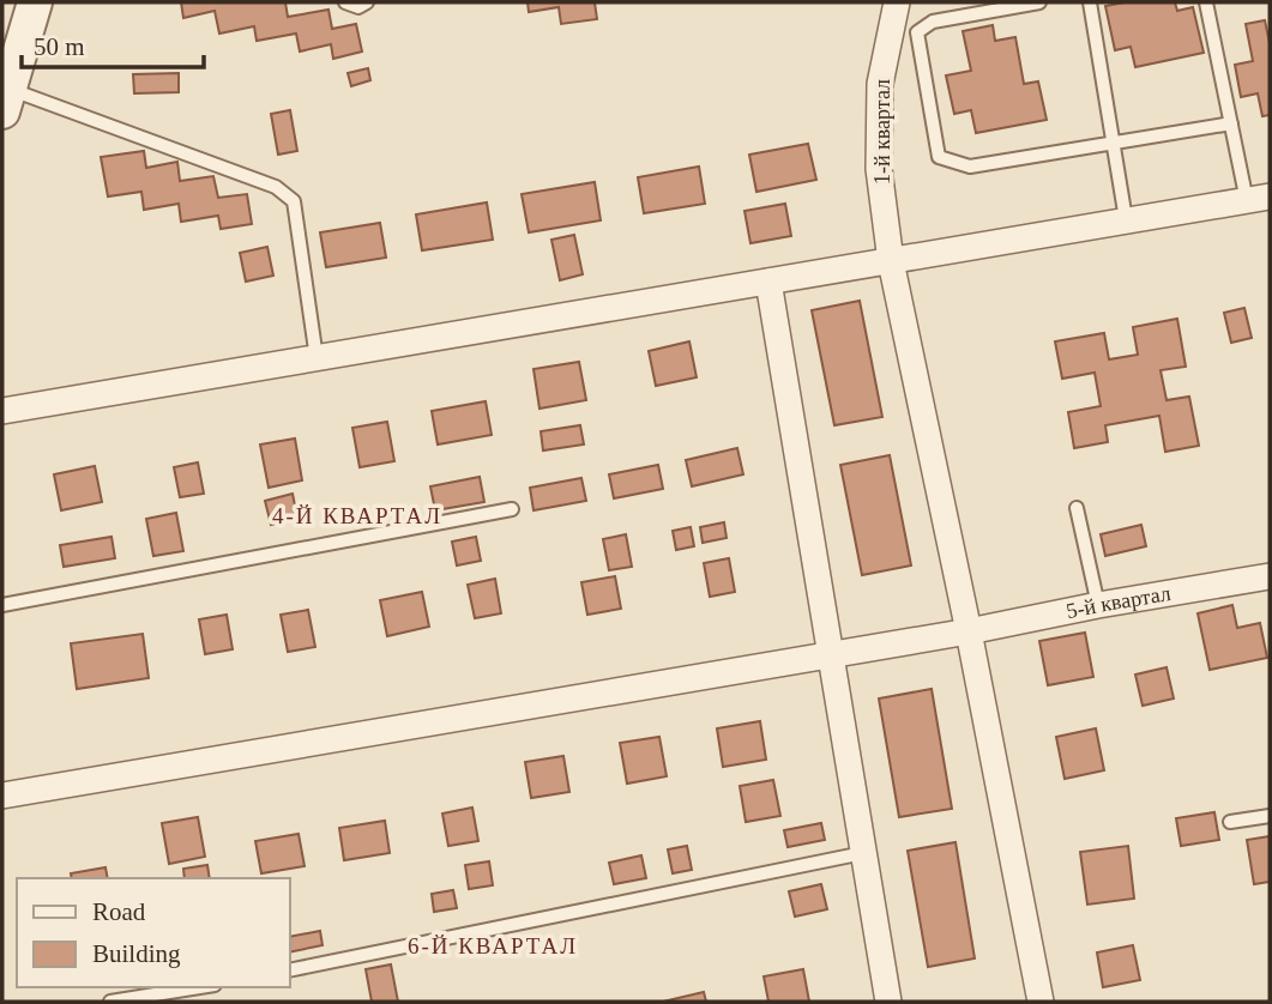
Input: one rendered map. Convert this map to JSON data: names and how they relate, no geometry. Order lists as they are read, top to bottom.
{
  "streets": {
    "street": ["1-й квартал", "5-й квартал"]
  },
  "crossings": [
    ["1-й квартал", "5-й квартал"]
  ],
  "districts": ["4-Й КВАРТАЛ", "6-Й КВАРТАЛ"],
  "legend": ["Road", "Building"],
  "scale_bar": "50 m"
}
